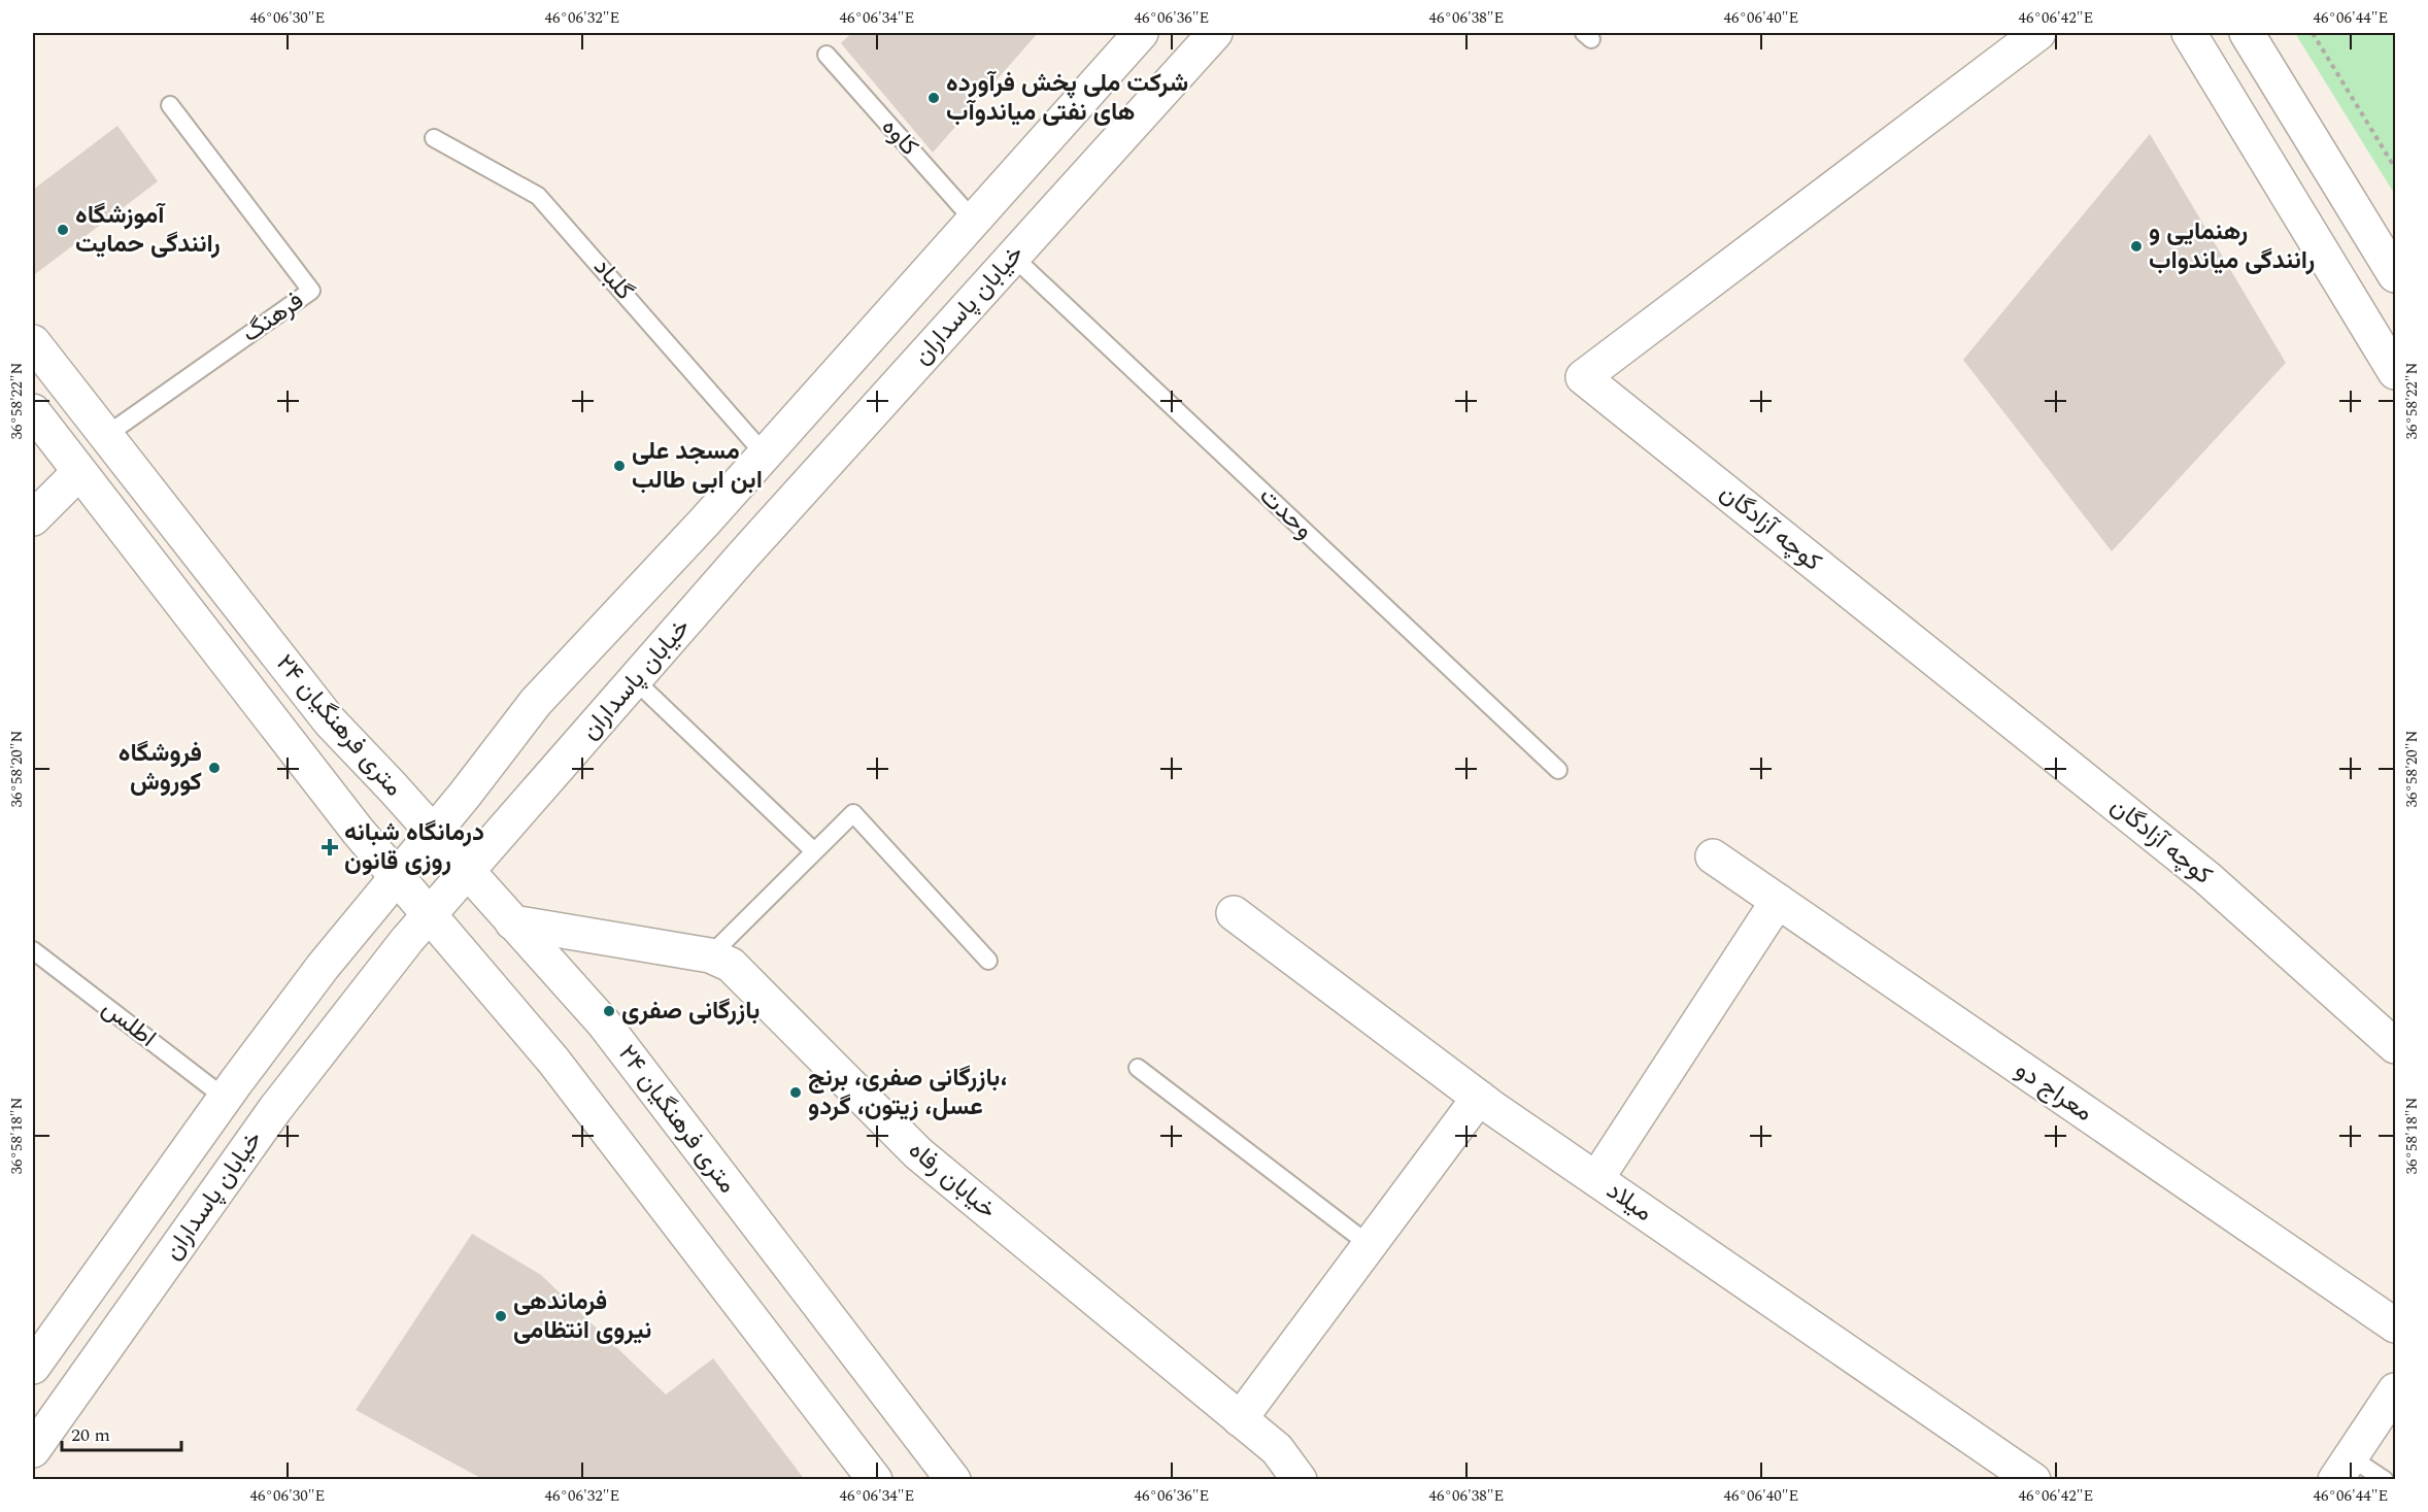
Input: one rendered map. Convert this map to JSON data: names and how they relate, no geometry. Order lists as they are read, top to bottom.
{
  "streets": {
    "main road": [
      "خیابان پاسداران",
      "کوچه آزادگان",
      "۲۴ متری فرهنگیان",
      "معراج دو",
      "خیابان رفاه",
      "میلاد"
    ],
    "lane": [
      "کاوه",
      "گلباد",
      "فرهنگ",
      "وحدت",
      "اطلس"
    ]
  },
  "crossings": [
    ["کاوه", "خیابان پاسداران"],
    ["گلباد", "خیابان پاسداران"],
    ["خیابان پاسداران", "وحدت"],
    ["خیابان پاسداران", "۲۴ متری فرهنگیان"],
    ["خیابان پاسداران", "اطلس"],
    ["فرهنگ", "۲۴ متری فرهنگیان"],
    ["۲۴ متری فرهنگیان", "خیابان رفاه"]
  ],
  "places": {
    "other": [
      "شرکت ملی پخش فرآورده های نفتی میاندوآب",
      "آموزشگاه رانندگی حمایت",
      "رهنمایی و رانندگی میاندواب",
      "مسجد علی ابن ابی طالب",
      "فروشگاه کوروش",
      "بازرگانی صفری",
      "بازرگانی صفری، برنج، عسل، زیتون، گردو",
      "فرماندهی نیروی انتظامی"
    ],
    "health": ["درمانگاه شبانه روزی قانون"]
  },
  "scale_bar": "20 m",
  "coordinates": [
    "46°06'30\"E",
    "46°06'32\"E",
    "46°06'34\"E",
    "46°06'36\"E",
    "46°06'38\"E",
    "46°06'40\"E",
    "46°06'42\"E",
    "46°06'44\"E",
    "36°58'22\"N",
    "36°58'20\"N",
    "36°58'18\"N"
  ]
}
